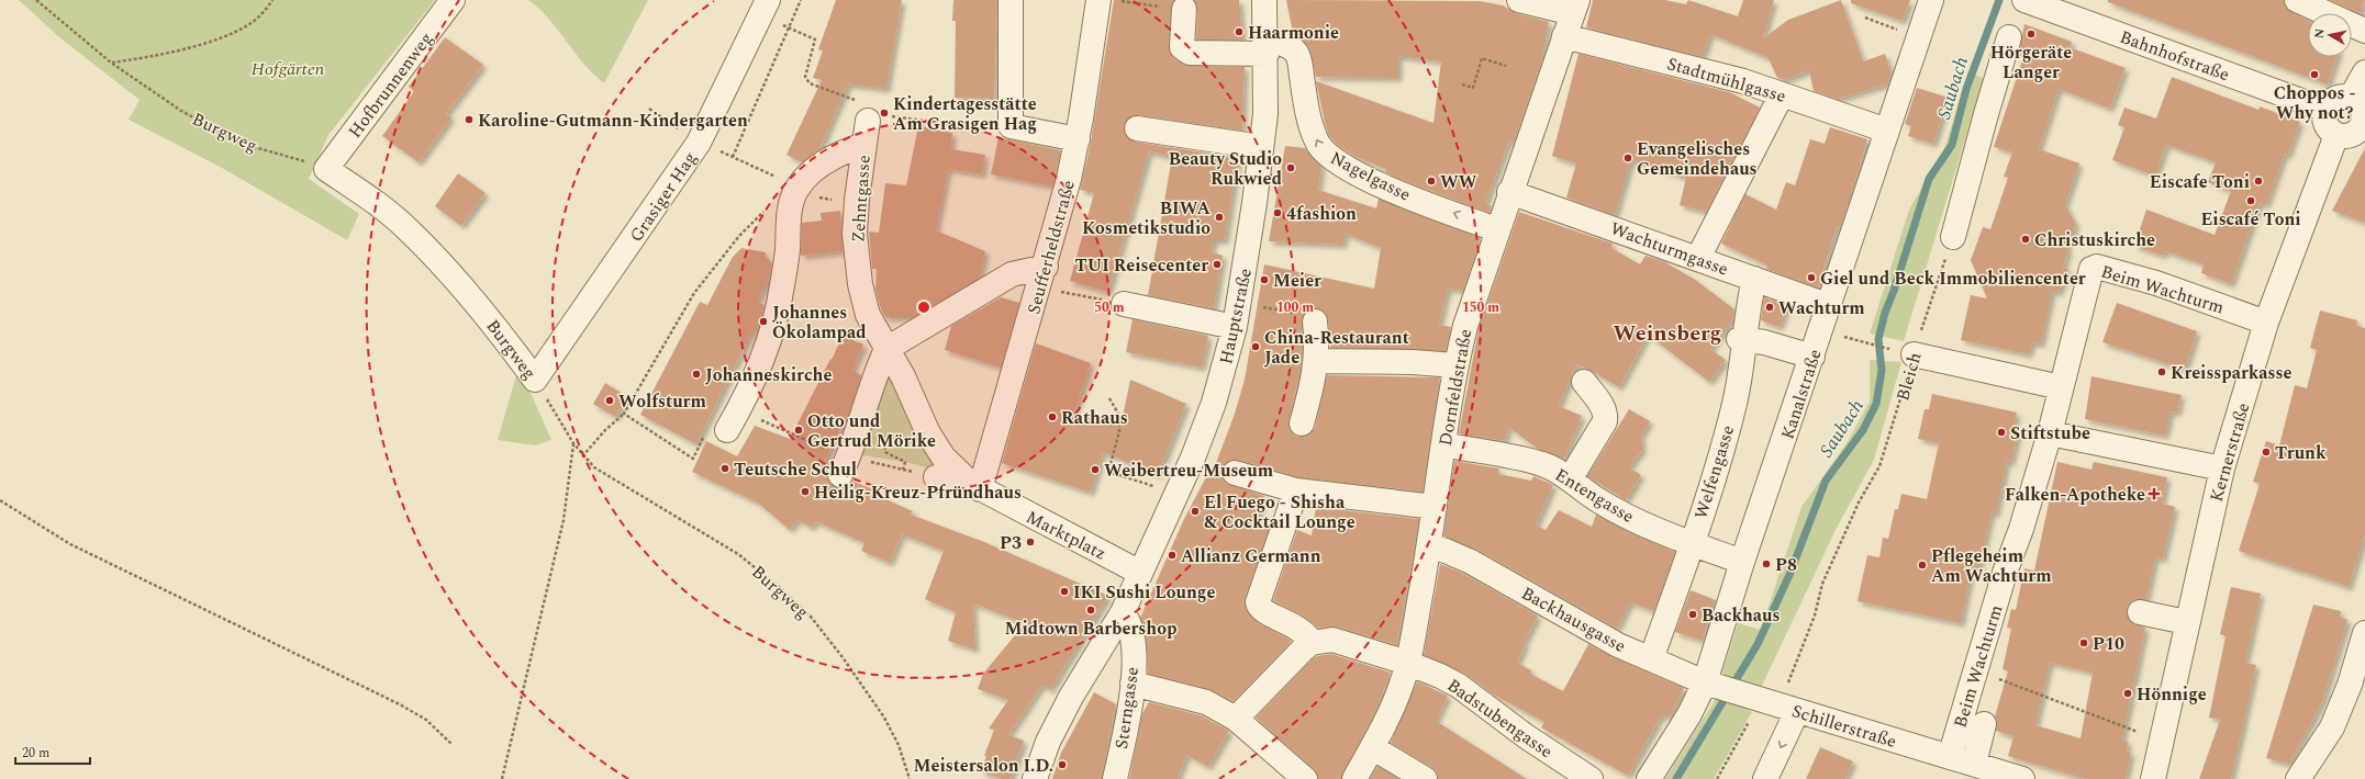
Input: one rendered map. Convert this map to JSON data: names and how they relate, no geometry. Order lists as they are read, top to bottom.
{
  "streets": {
    "street": [
      "Bahnhofstraße",
      "Stadtmühlgasse",
      "Hofbrunnenweg",
      "Burgweg",
      "Nagelgasse",
      "Grasiger Hag",
      "Zehntgasse",
      "Seufferheldstraße",
      "Wachturmgasse",
      "Beim Wachturm",
      "Hauptstraße",
      "Dornfeldstraße",
      "Kanalstraße",
      "Kernerstraße",
      "Welfengasse",
      "Entengasse",
      "Marktplatz",
      "Backhausgasse",
      "Sterngasse",
      "Badstubengasse",
      "Schillerstraße"
    ],
    "path": ["Bleich"]
  },
  "crossings": [
    ["Bahnhofstraße", "Kernerstraße"],
    ["Stadtmühlgasse", "Dornfeldstraße"],
    ["Stadtmühlgasse", "Kanalstraße"],
    ["Hofbrunnenweg", "Burgweg"],
    ["Burgweg", "Grasiger Hag"],
    ["Nagelgasse", "Hauptstraße"],
    ["Nagelgasse", "Dornfeldstraße"],
    ["Zehntgasse", "Seufferheldstraße"],
    ["Zehntgasse", "Marktplatz"],
    ["Seufferheldstraße", "Marktplatz"],
    ["Wachturmgasse", "Dornfeldstraße"],
    ["Wachturmgasse", "Kanalstraße"],
    ["Wachturmgasse", "Welfengasse"],
    ["Beim Wachturm", "Kernerstraße"],
    ["Beim Wachturm", "Schillerstraße"],
    ["Hauptstraße", "Marktplatz"],
    ["Hauptstraße", "Sterngasse"],
    ["Bleich", "Schillerstraße"],
    ["Dornfeldstraße", "Entengasse"],
    ["Dornfeldstraße", "Backhausgasse"],
    ["Dornfeldstraße", "Badstubengasse"],
    ["Kanalstraße", "Entengasse"],
    ["Kanalstraße", "Backhausgasse"],
    ["Kanalstraße", "Schillerstraße"],
    ["Welfengasse", "Entengasse"],
    ["Welfengasse", "Backhausgasse"],
    ["Backhausgasse", "Schillerstraße"]
  ],
  "one_way": ["Nagelgasse"],
  "districts": ["Weinsberg"],
  "water": ["Saubach"],
  "parks": ["Hofgärten"],
  "places": {
    "other": [
      "Haarmonie",
      "Hörgeräte Langer",
      "Choppos - Why not?",
      "Kindertagesstätte Am Grasigen Hag",
      "Karoline-Gutmann-Kindergarten",
      "Evangelisches Gemeindehaus",
      "Beauty Studio Rukwied",
      "WW",
      "Eiscafe Toni",
      "Eiscafé Toni",
      "4fashion",
      "BIWA Kosmetikstudio",
      "Christuskirche",
      "TUI Reisecenter",
      "Giel und Beck Immobiliencenter",
      "Meier",
      "Wachturm",
      "Johannes Ökolampad",
      "China-Restaurant Jade",
      "Kreissparkasse",
      "Johanneskirche",
      "Wolfsturm",
      "Rathaus",
      "Otto und Gertrud Mörike",
      "Stiftstube",
      "Trunk",
      "Teutsche Schul",
      "Weibertreu-Museum",
      "Heilig-Kreuz-Pfründhaus",
      "El Fuego - Shisha & Cocktail Lounge",
      "P3",
      "Allianz Germann",
      "P8",
      "Pflegeheim Am Wachturm",
      "IKI Sushi Lounge",
      "Midtown Barbershop",
      "Backhaus",
      "P10",
      "Hönnige",
      "Meistersalon I.D."
    ],
    "health": ["Falken-Apotheke"]
  },
  "scale_bar": "20 m",
  "north": "left",
  "rings": ["50 m", "100 m", "150 m"]
}
